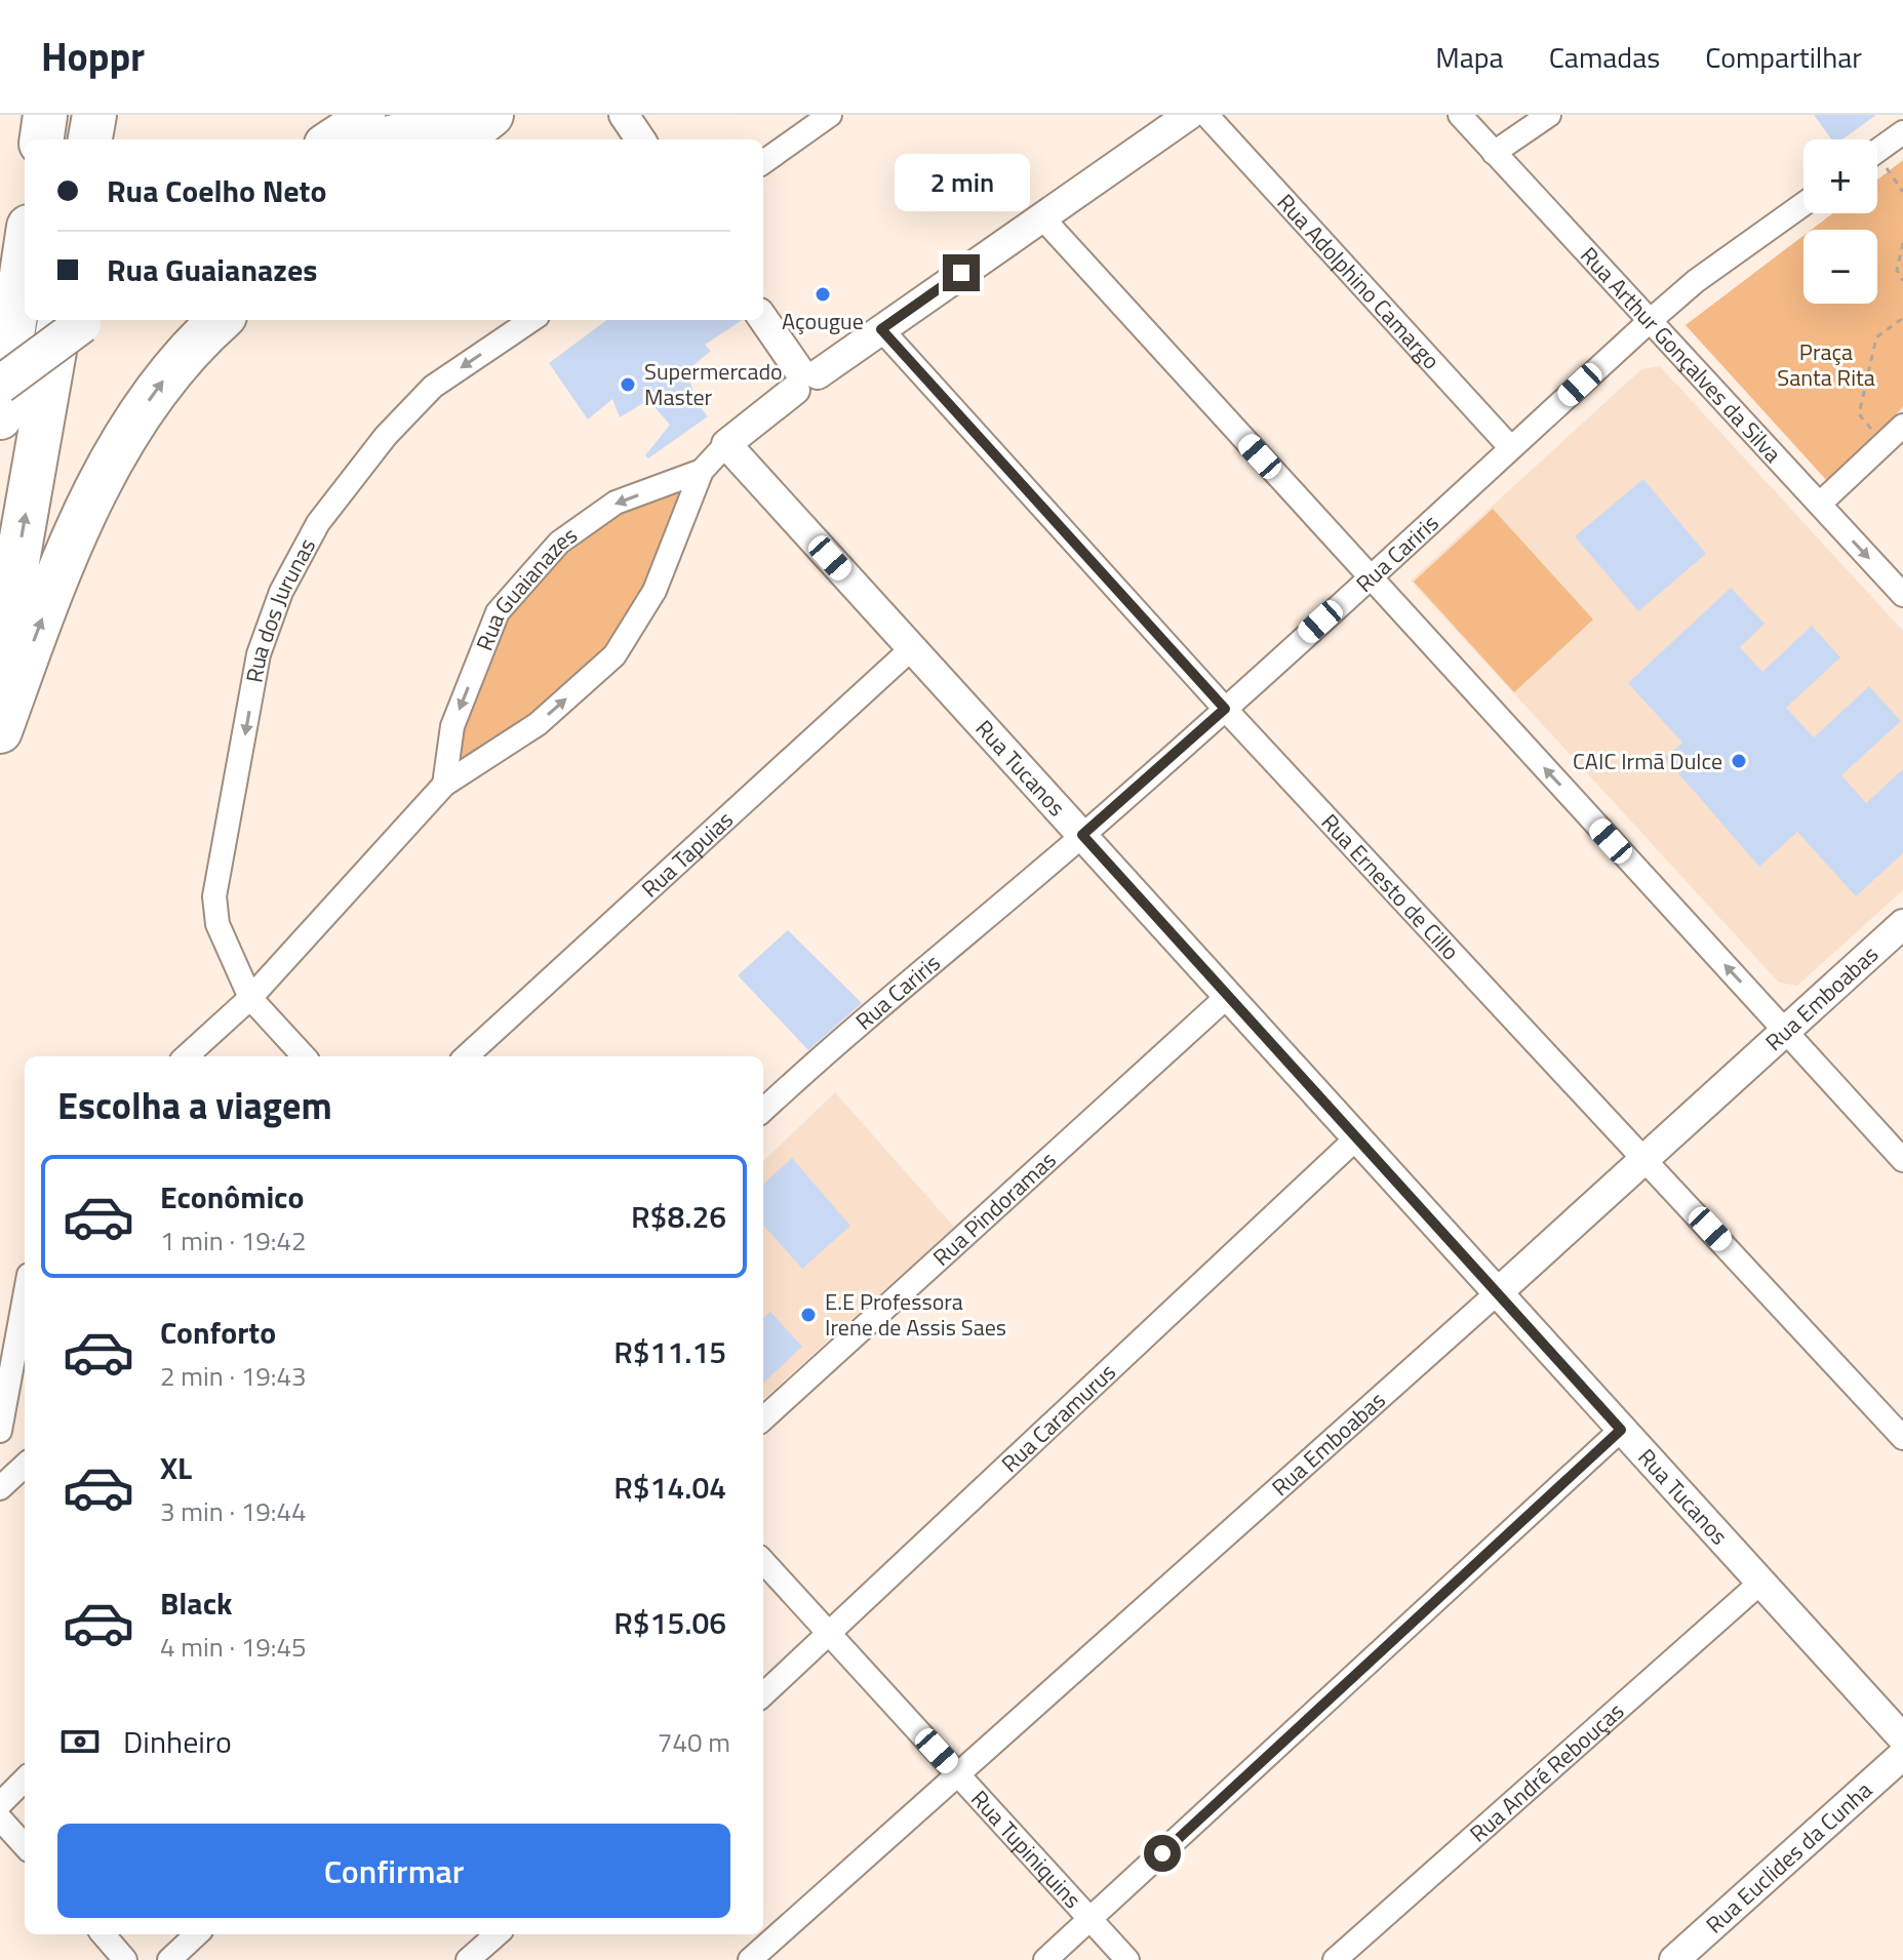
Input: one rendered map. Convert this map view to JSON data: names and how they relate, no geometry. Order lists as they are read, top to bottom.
{
  "streets": {
    "street": [
      "Rua Adolphino Camargo",
      "Rua Arthur Gonçalves da Silva",
      "Rua Cariris",
      "Rua Guaianazes",
      "Rua dos Jurunas",
      "Rua Tucanos",
      "Rua Tapuias",
      "Rua Ernesto de Cillo",
      "Rua Emboabas",
      "Rua Pindoramas",
      "Rua Caramurus",
      "Rua André Rebouças",
      "Rua Tupiniquins",
      "Rua Euclides da Cunha"
    ]
  },
  "crossings": [
    ["Rua Adolphino Camargo", "Rua Cariris"],
    ["Rua Arthur Gonçalves da Silva", "Rua Cariris"],
    ["Rua Cariris", "Rua Tucanos"],
    ["Rua Cariris", "Rua Ernesto de Cillo"],
    ["Rua Guaianazes", "Rua dos Jurunas"],
    ["Rua Guaianazes", "Rua Tucanos"],
    ["Rua Tucanos", "Rua Tapuias"],
    ["Rua Tucanos", "Rua Emboabas"],
    ["Rua Tucanos", "Rua Pindoramas"],
    ["Rua Tucanos", "Rua Caramurus"],
    ["Rua Tucanos", "Rua André Rebouças"],
    ["Rua Ernesto de Cillo", "Rua Emboabas"],
    ["Rua Emboabas", "Rua Tupiniquins"],
    ["Rua Caramurus", "Rua Tupiniquins"]
  ],
  "one_way": ["Rua dos Jurunas"],
  "parks": ["Praça Santa Rita"],
  "places": [
    "Açougue",
    "Supermercado Master",
    "CAIC Irmã Dulce",
    "E.E Professora Irene de Assis Saes"
  ],
  "page": {
    "header": "Hoppr",
    "nav": ["Mapa", "Camadas", "Compartilhar"],
    "map_buttons": ["+", "−"],
    "banner": ["Rua Coelho Neto", "Rua Guaianazes"],
    "bubble": "2 min",
    "heading": "Escolha a viagem",
    "list": [
      {
        "name": "Econômico",
        "note": "1 min · 19:42",
        "value": "R$8.26"
      },
      {
        "name": "Conforto",
        "note": "2 min · 19:43",
        "value": "R$11.15"
      },
      {
        "name": "XL",
        "note": "3 min · 19:44",
        "value": "R$14.04"
      },
      {
        "name": "Black",
        "note": "4 min · 19:45",
        "value": "R$15.06"
      }
    ],
    "pay": ["Dinheiro", "740 m"],
    "buttons": "Confirmar"
  }
}
